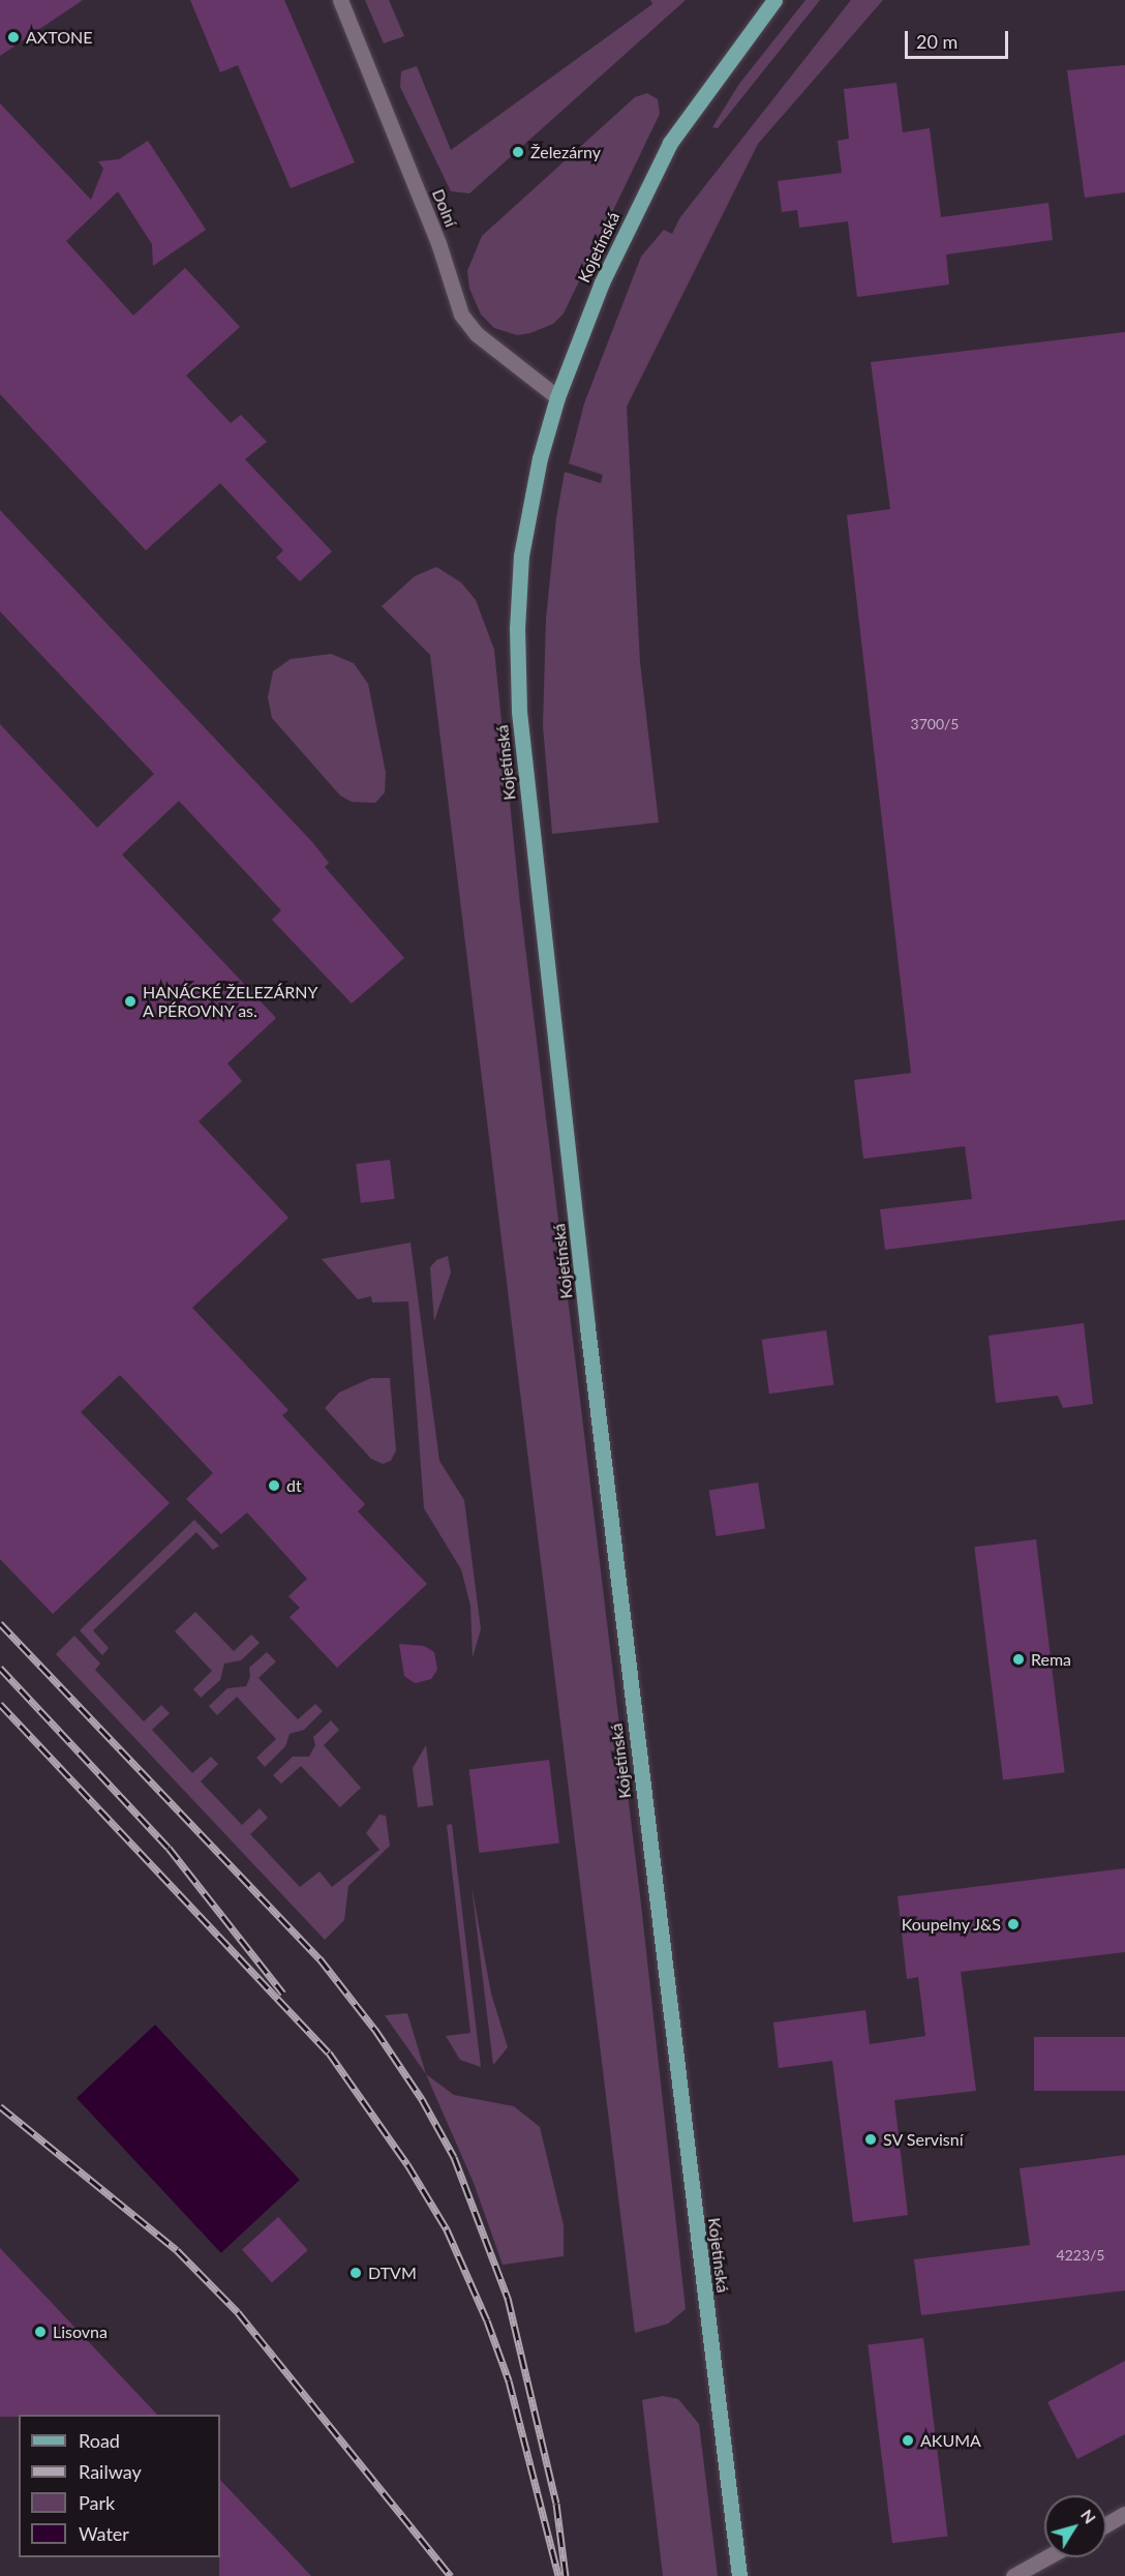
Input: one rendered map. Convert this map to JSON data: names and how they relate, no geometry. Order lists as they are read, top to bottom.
{
  "streets": {
    "main road": ["Kojetínská"],
    "street": ["Dolní"]
  },
  "crossings": [
    ["Dolní", "Kojetínská"]
  ],
  "places": [
    "AXTONE",
    "Železárny",
    "HANÁCKÉ ŽELEZÁRNY A PÉROVNY as.",
    "dt",
    "Rema",
    "Koupelny J&S",
    "SV Servisní",
    "DTVM",
    "Lisovna",
    "AKUMA"
  ],
  "house_numbers": ["3700/5", "4223/5"],
  "legend": [
    "Road",
    "Railway",
    "Park",
    "Water"
  ],
  "scale_bar": "20 m",
  "north": "top right"
}
